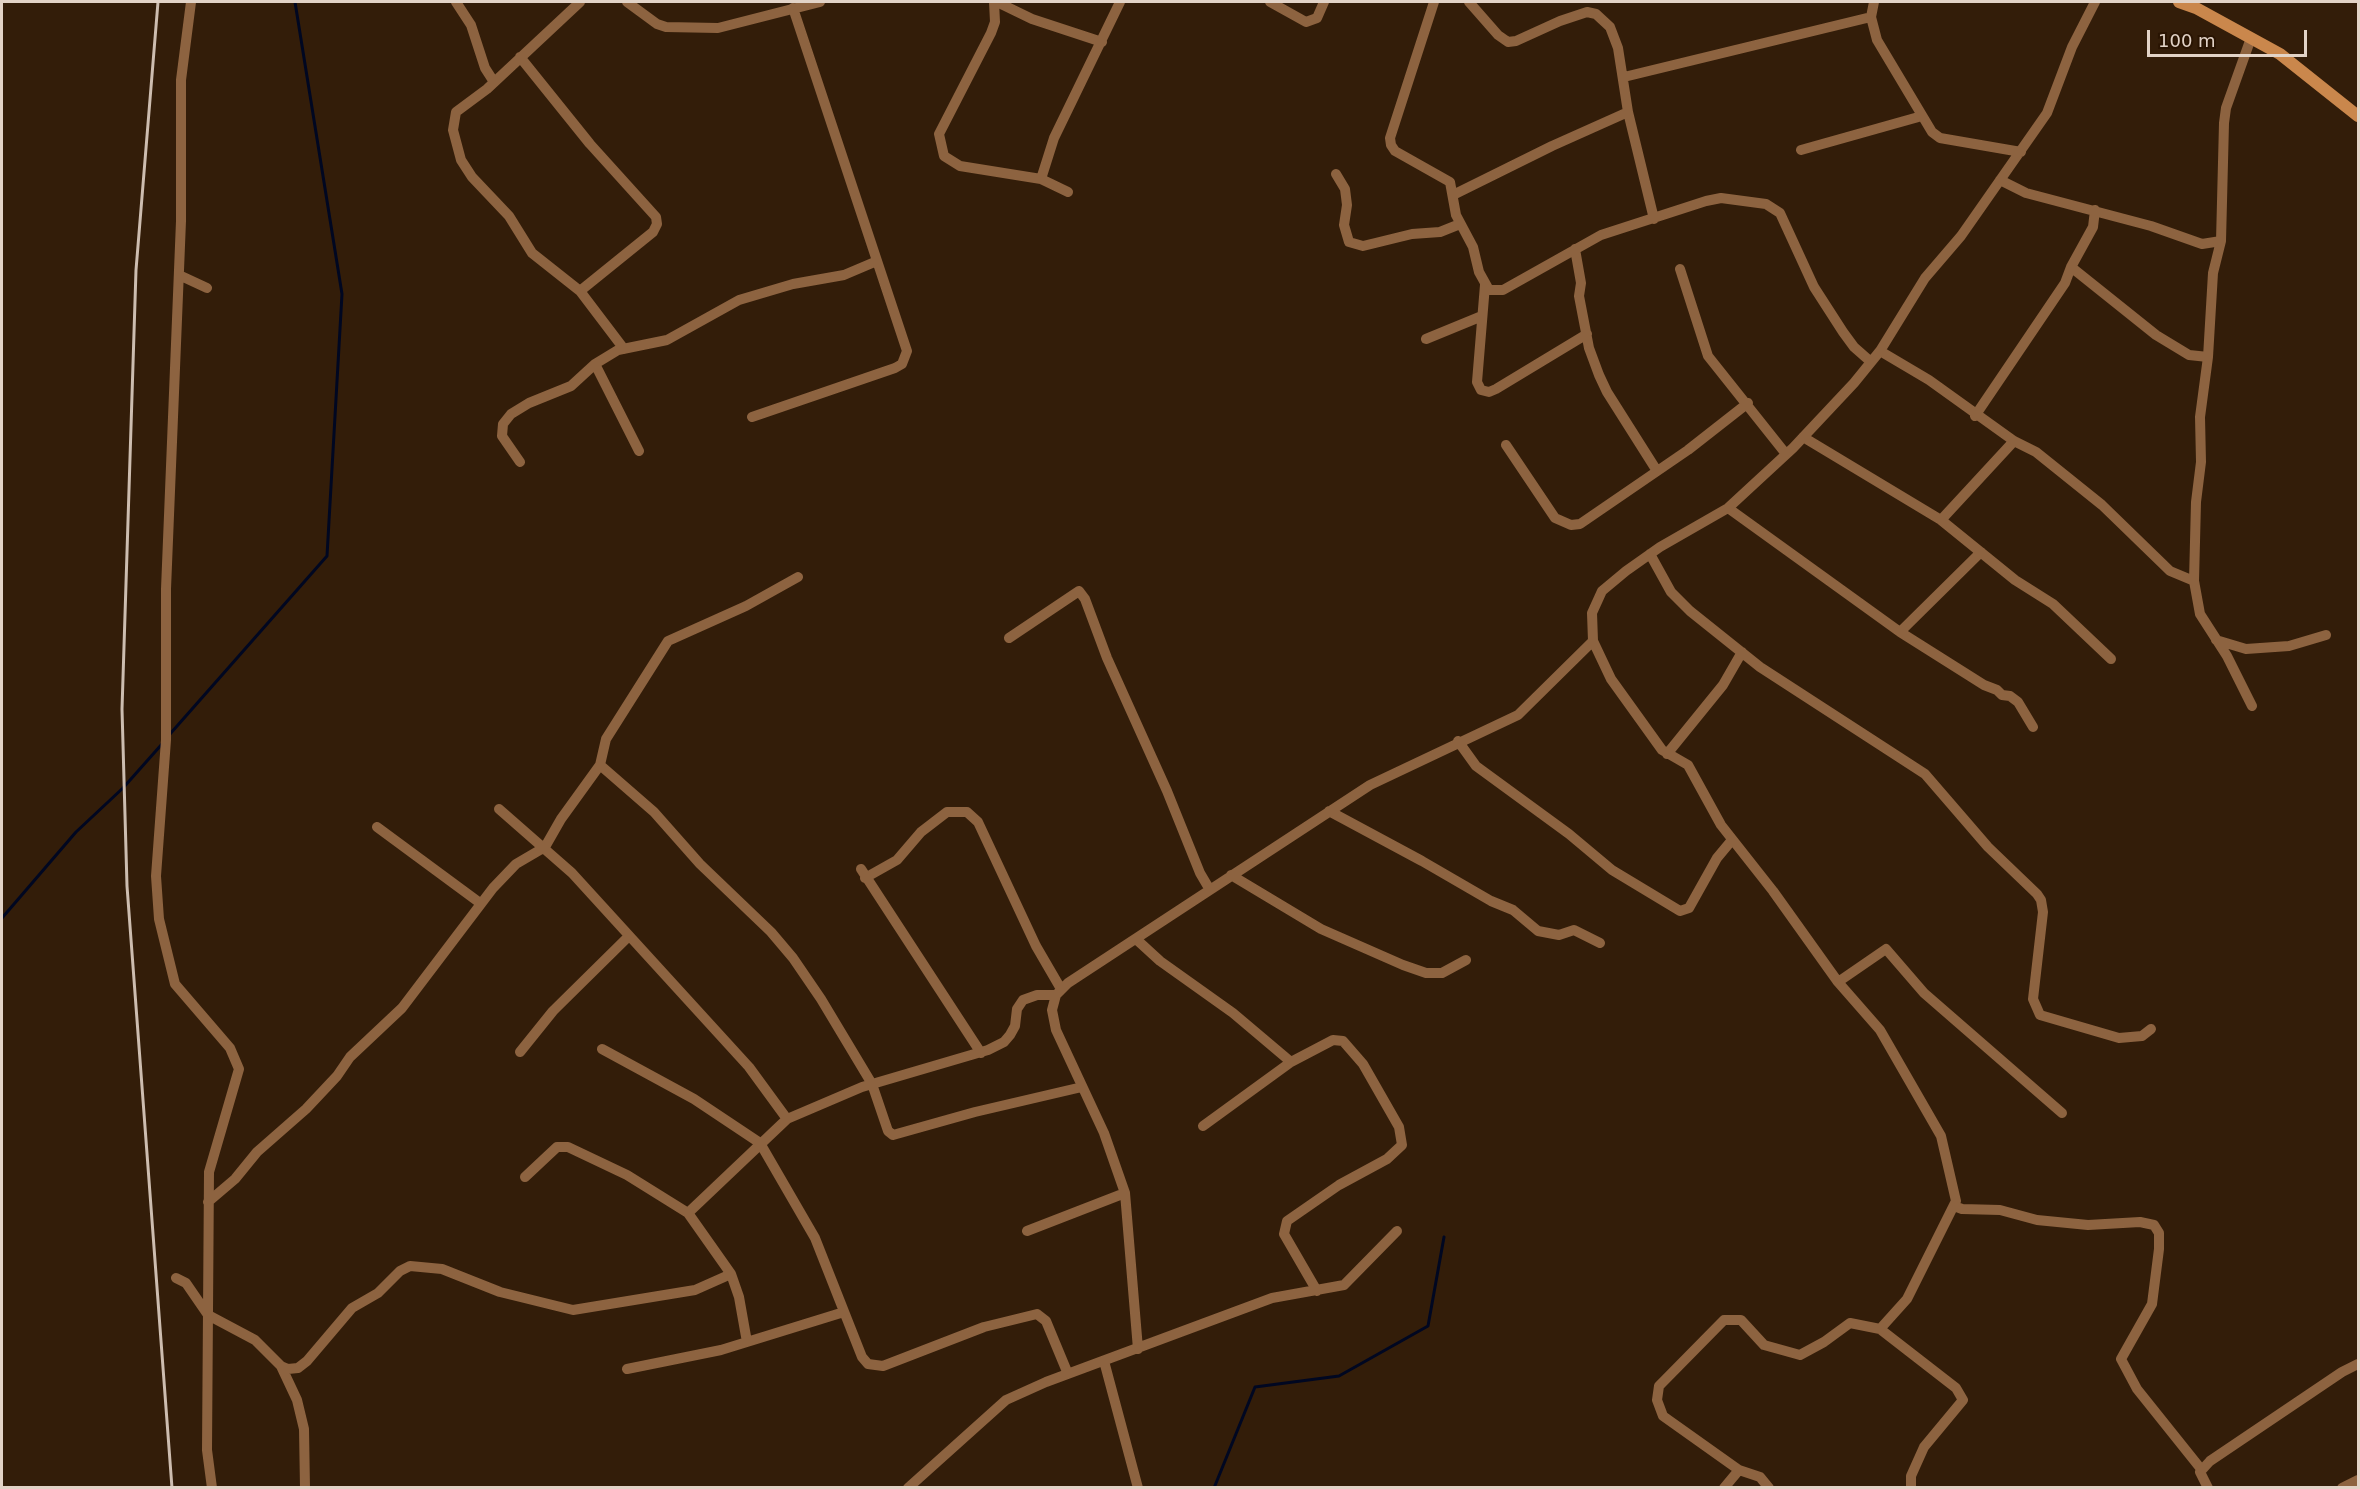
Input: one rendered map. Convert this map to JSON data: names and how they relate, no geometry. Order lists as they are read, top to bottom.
{
  "scale_bar": "100 m"
}
